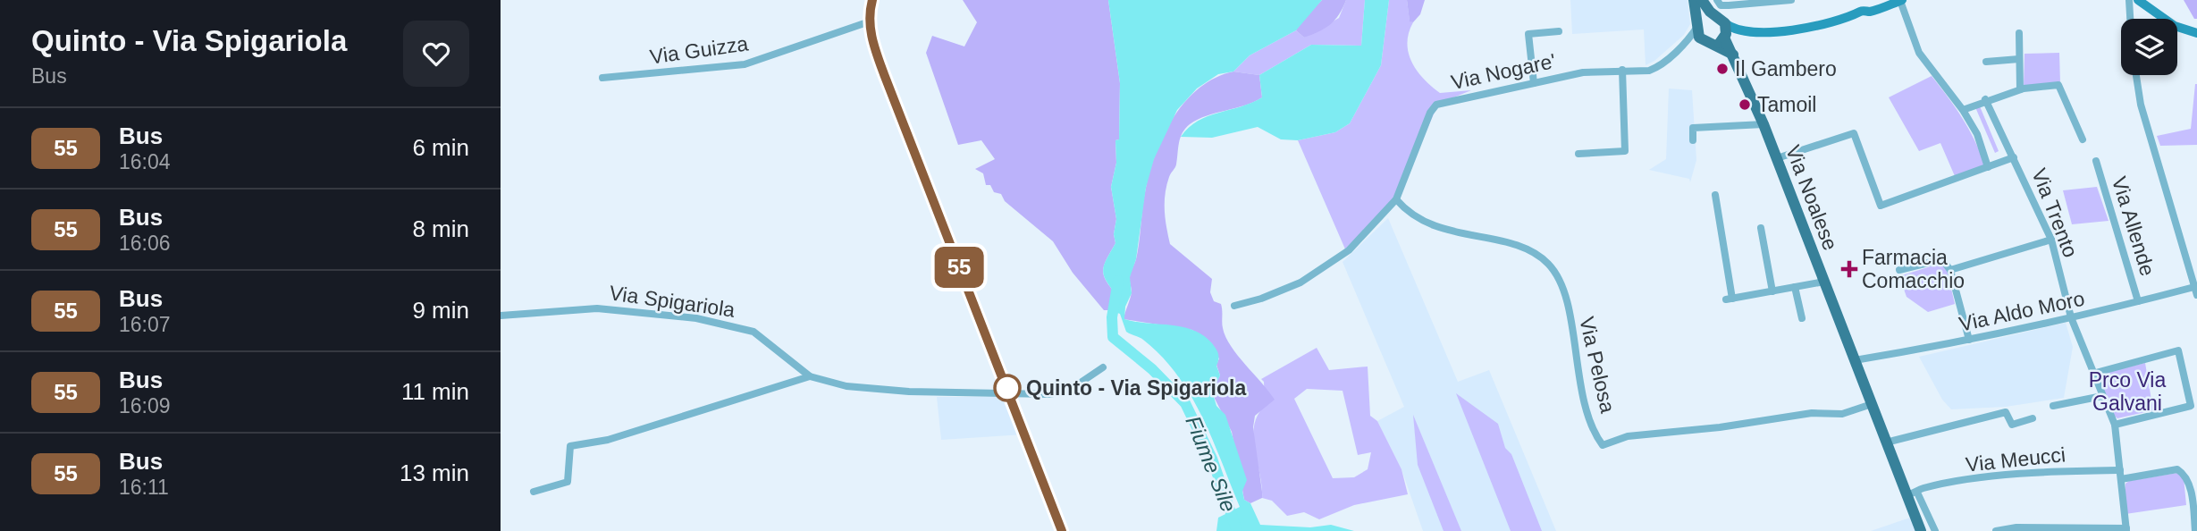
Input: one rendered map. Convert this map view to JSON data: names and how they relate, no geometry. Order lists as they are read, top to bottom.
{
  "streets": {
    "main road": ["Via Noalese"],
    "street": [
      "Via Guizza",
      "Via Nogare'",
      "Via Trento",
      "Via Allende",
      "Via Spigariola",
      "Via Aldo Moro",
      "Via Pelosa",
      "Via Meucci"
    ]
  },
  "crossings": [
    ["Via Nogare'", "Via Pelosa"],
    ["Via Noalese", "Via Aldo Moro"],
    ["Via Noalese", "Via Pelosa"],
    ["Via Noalese", "Via Meucci"],
    ["Via Trento", "Via Aldo Moro"],
    ["Via Trento", "Via Meucci"],
    ["Via Allende", "Via Aldo Moro"]
  ],
  "water": ["Fiume Sile"],
  "parks": ["Prco Via Galvani"],
  "places": {
    "other": ["Il Gambero", "Tamoil", "Quinto - Via Spigariola"],
    "health": ["Farmacia Comacchio"]
  },
  "lines": ["bus line 55"],
  "page": {
    "heading": ["Quinto - Via Spigariola", "Bus"],
    "on_map": "55",
    "list": [
      {
        "mark": "55",
        "name": "Bus",
        "note": "16:04",
        "value": "6 min"
      },
      {
        "mark": "55",
        "name": "Bus",
        "note": "16:06",
        "value": "8 min"
      },
      {
        "mark": "55",
        "name": "Bus",
        "note": "16:07",
        "value": "9 min"
      },
      {
        "mark": "55",
        "name": "Bus",
        "note": "16:09",
        "value": "11 min"
      },
      {
        "mark": "55",
        "name": "Bus",
        "note": "16:11",
        "value": "13 min"
      }
    ]
  }
}
